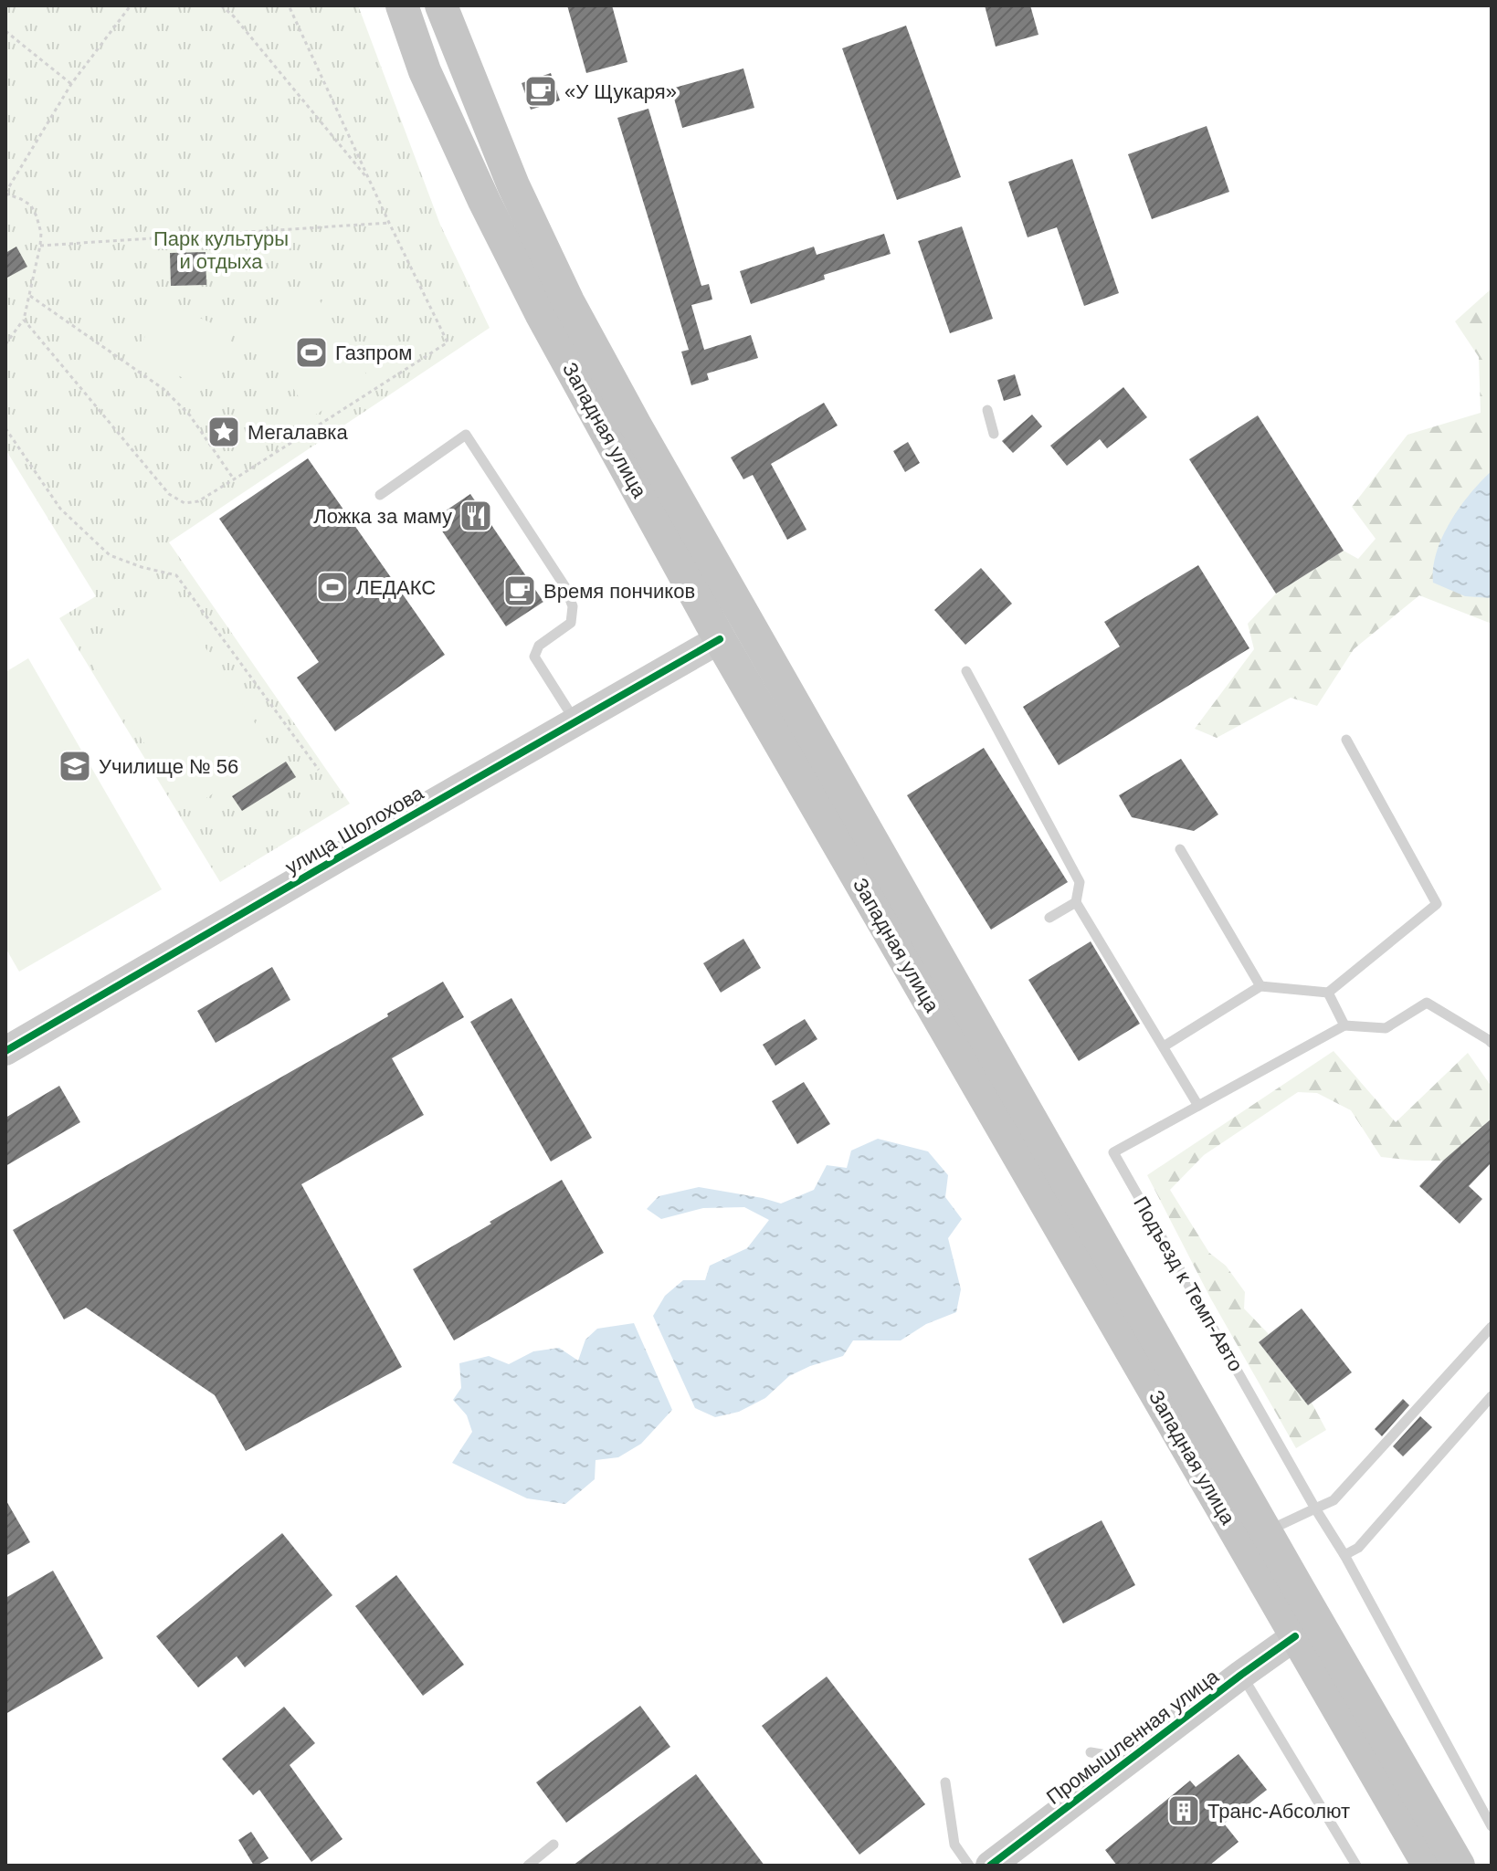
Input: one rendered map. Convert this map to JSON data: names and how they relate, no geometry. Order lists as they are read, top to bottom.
{
  "streets": {
    "main road": ["Западная улица"],
    "street": ["улица Шолохова", "Промышленная улица"],
    "lane": ["Подъезд к Темп-Авто"]
  },
  "crossings": [
    ["Западная улица", "улица Шолохова"],
    ["Западная улица", "Промышленная улица"]
  ],
  "parks": ["Парк культуры и отдыха"],
  "places": {
    "cafe": ["«У Щукаря»", "Время пончиков"],
    "sports": ["Газпром", "ЛЕДАКС"],
    "place": ["Мегалавка"],
    "restaurant": ["Ложка за маму"],
    "school or university": ["Училище № 56"],
    "building": ["Транс-Абсолют"]
  }
}
